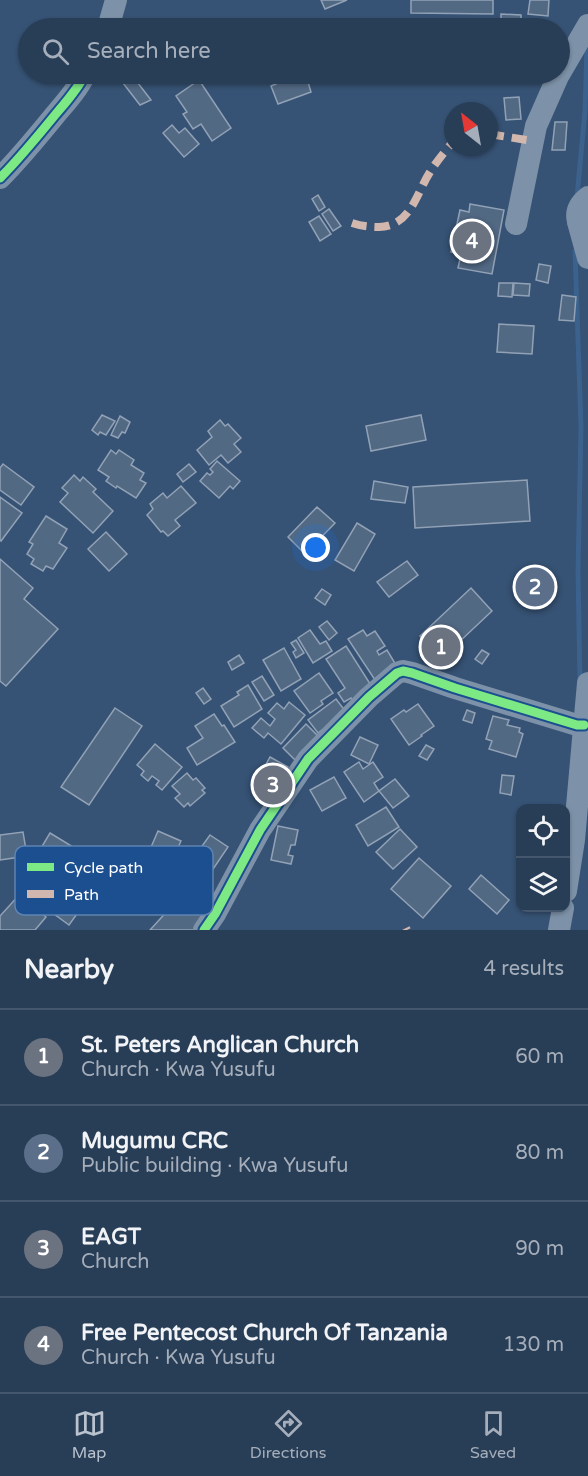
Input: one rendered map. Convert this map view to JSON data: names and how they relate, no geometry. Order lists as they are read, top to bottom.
{
  "legend": ["Cycle path", "Path"],
  "north": "top left",
  "page": {
    "search": "Search here",
    "pins": [
      "4",
      "2",
      "1",
      "3"
    ],
    "heading": ["Nearby", "4 results"],
    "list": [
      {
        "mark": "1",
        "name": "St. Peters Anglican Church",
        "note": "Church · Kwa Yusufu",
        "value": "60 m"
      },
      {
        "mark": "2",
        "name": "Mugumu CRC",
        "note": "Public building · Kwa Yusufu",
        "value": "80 m"
      },
      {
        "mark": "3",
        "name": "EAGT",
        "note": "Church",
        "value": "90 m"
      },
      {
        "mark": "4",
        "name": "Free Pentecost Church Of Tanzania",
        "note": "Church · Kwa Yusufu",
        "value": "130 m"
      }
    ],
    "nav": ["Map", "Directions", "Saved"]
  }
}
